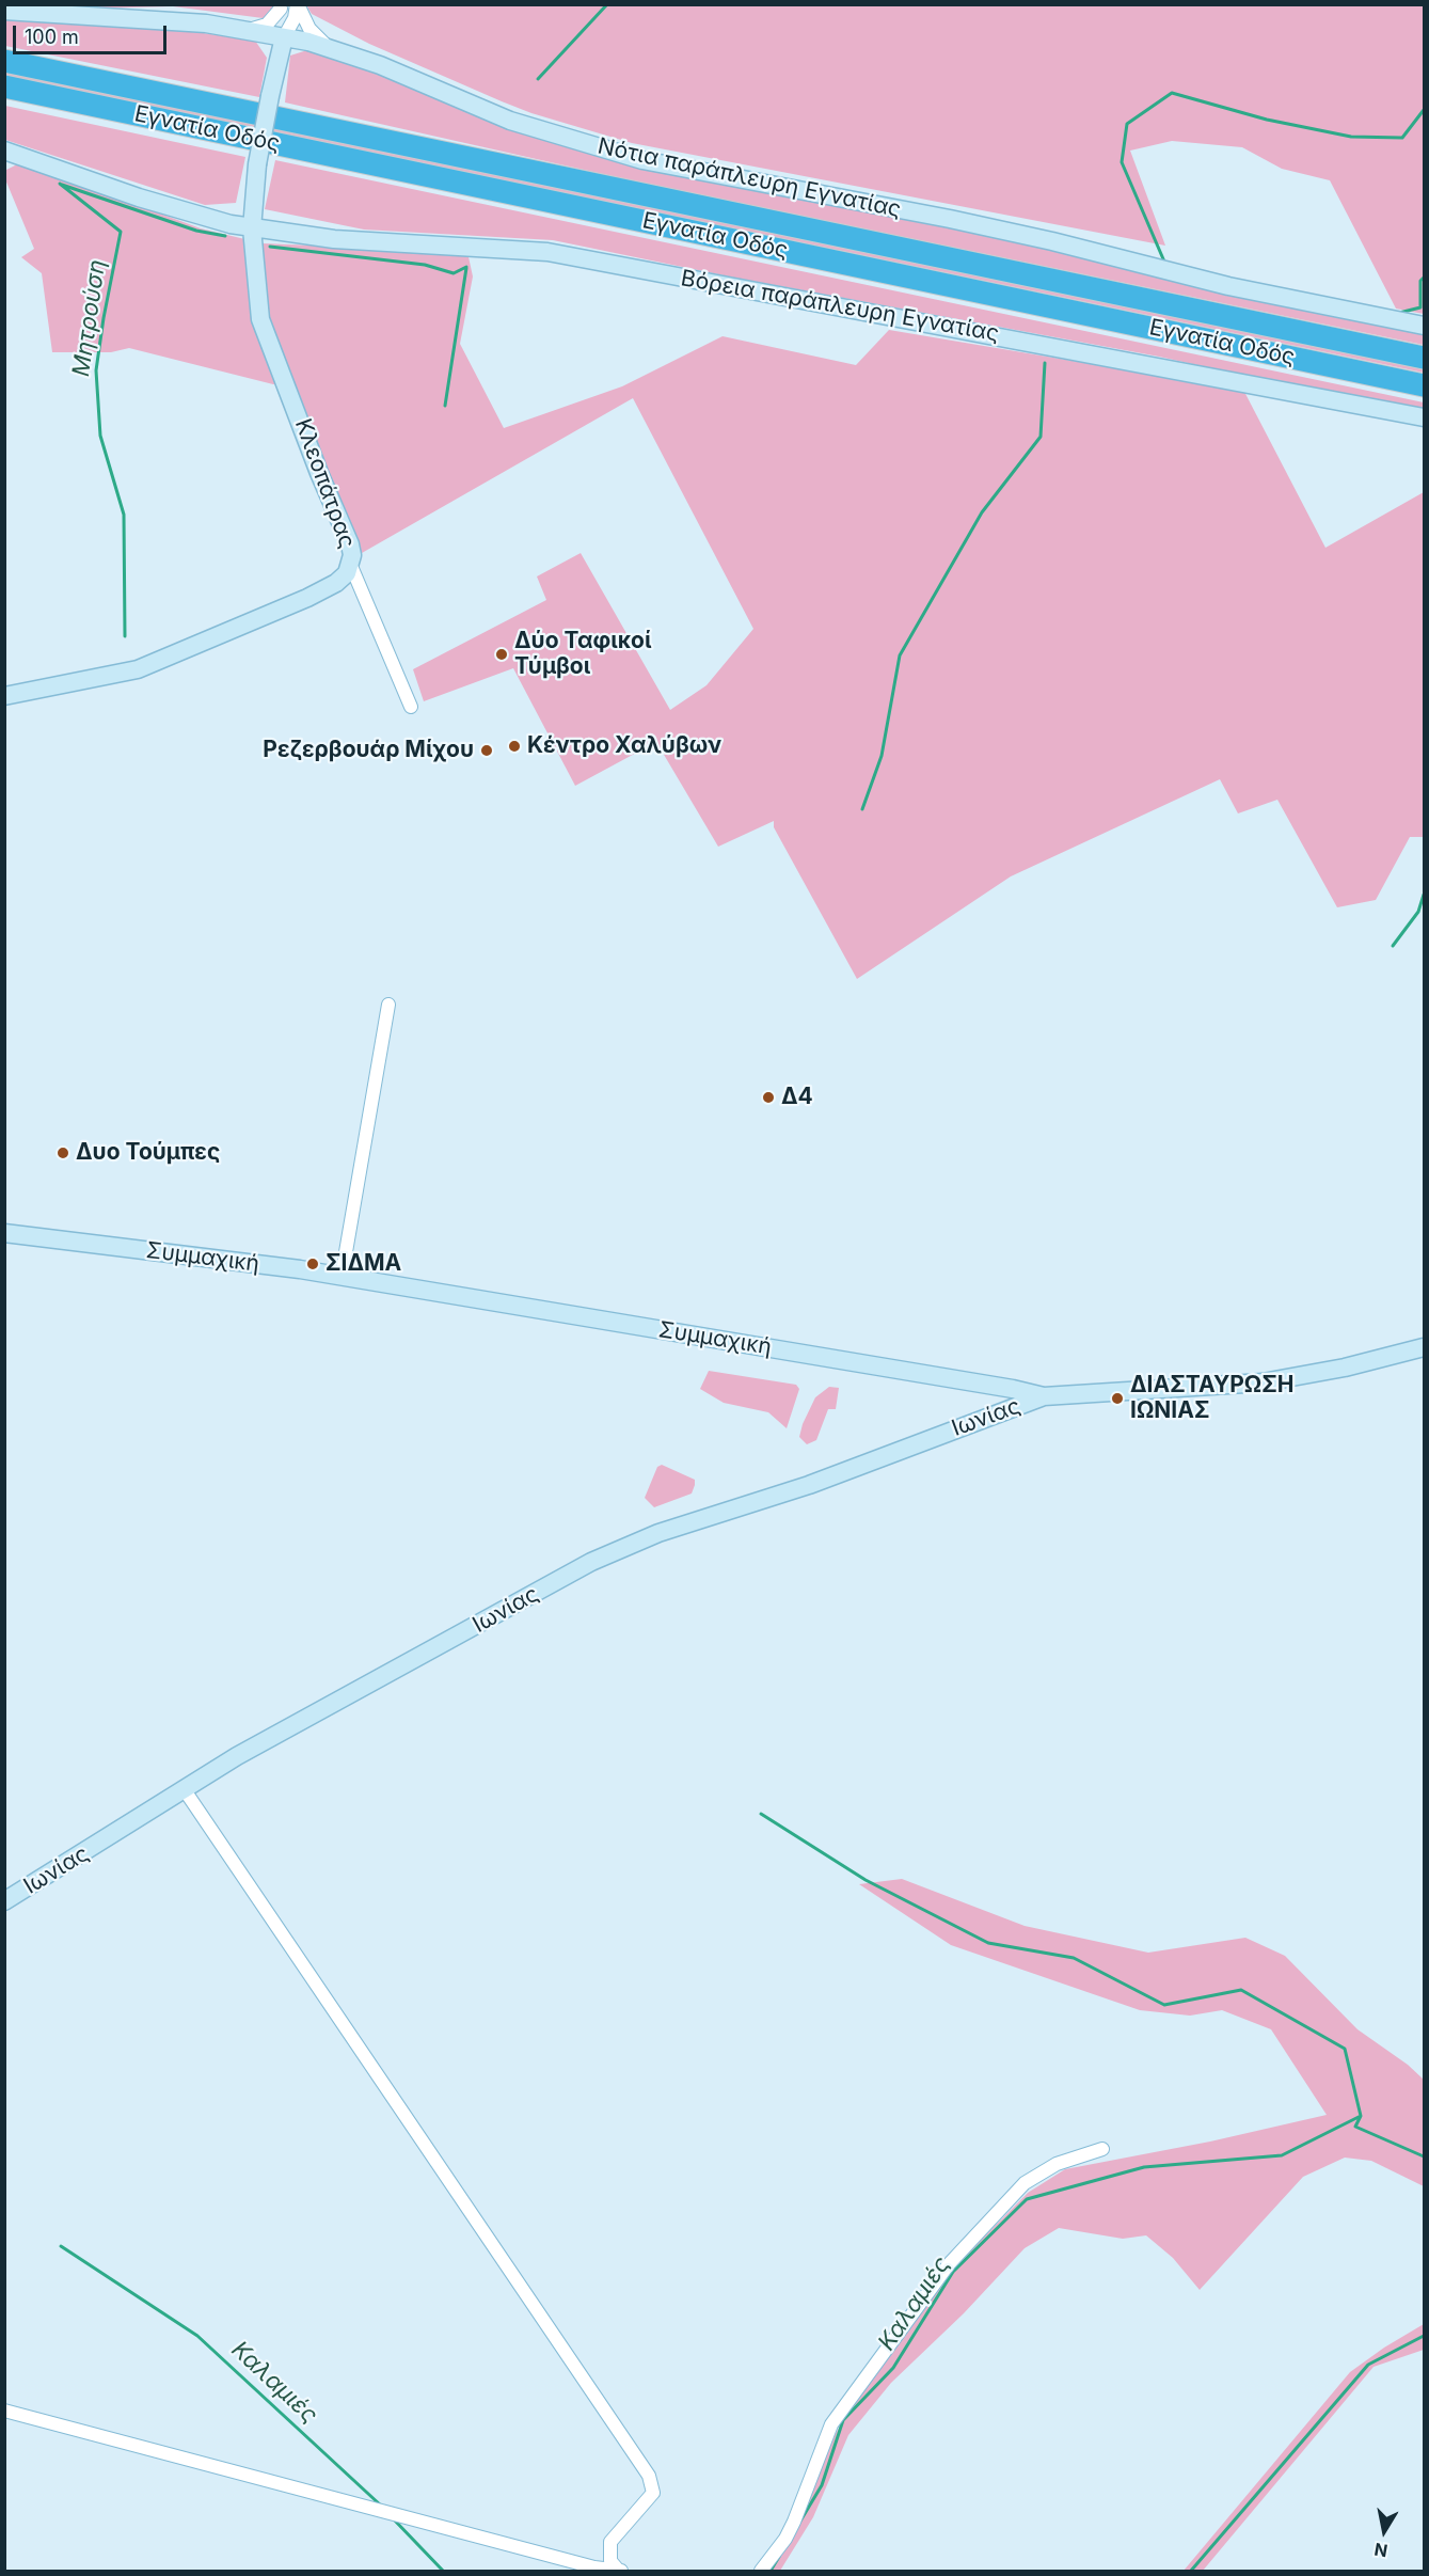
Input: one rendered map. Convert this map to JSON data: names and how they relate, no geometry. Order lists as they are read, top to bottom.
{
  "streets": {
    "highway": ["Εγνατία Οδός"],
    "street": [
      "Νότια παράπλευρη Εγνατίας",
      "Βόρεια παράπλευρη Εγνατίας",
      "Κλεοπάτρας",
      "Συμμαχική",
      "Ιωνίας"
    ]
  },
  "crossings": [
    ["Νότια παράπλευρη Εγνατίας", "Κλεοπάτρας"],
    ["Βόρεια παράπλευρη Εγνατίας", "Κλεοπάτρας"],
    ["Συμμαχική", "Ιωνίας"]
  ],
  "water": ["Μητρούση", "Καλαμιές"],
  "places": [
    "Δύο Ταφικοί Τύμβοι",
    "Κέντρο Χαλύβων",
    "Ρεζερβουάρ Μίχου",
    "Δ4",
    "Δυο Τούμπες",
    "ΣΙΔΜΑ",
    "ΔΙΑΣΤΑΥΡΩΣΗ ΙΩΝΙΑΣ"
  ],
  "scale_bar": "100 m",
  "north": "bottom"
}
